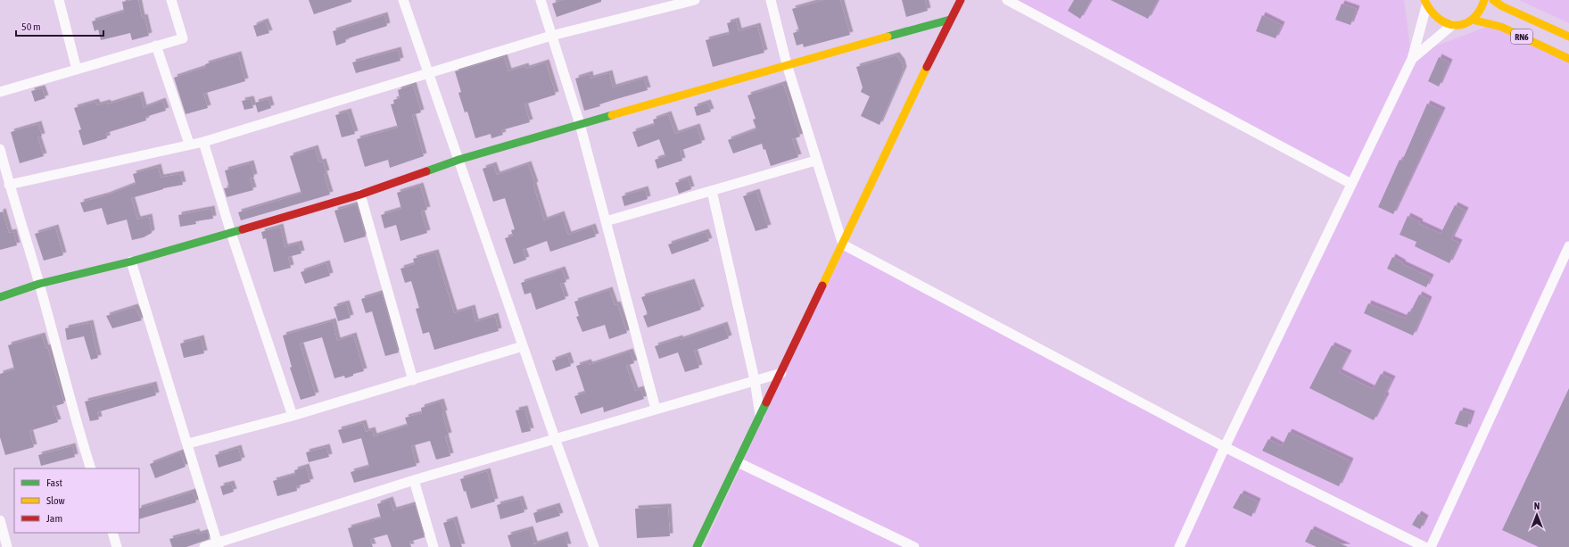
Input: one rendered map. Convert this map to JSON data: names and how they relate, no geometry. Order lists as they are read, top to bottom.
{
  "streets": {
    "main road": ["RN6"]
  },
  "legend": ["Fast", "Slow", "Jam"],
  "scale_bar": "50 m",
  "north": "top"
}
